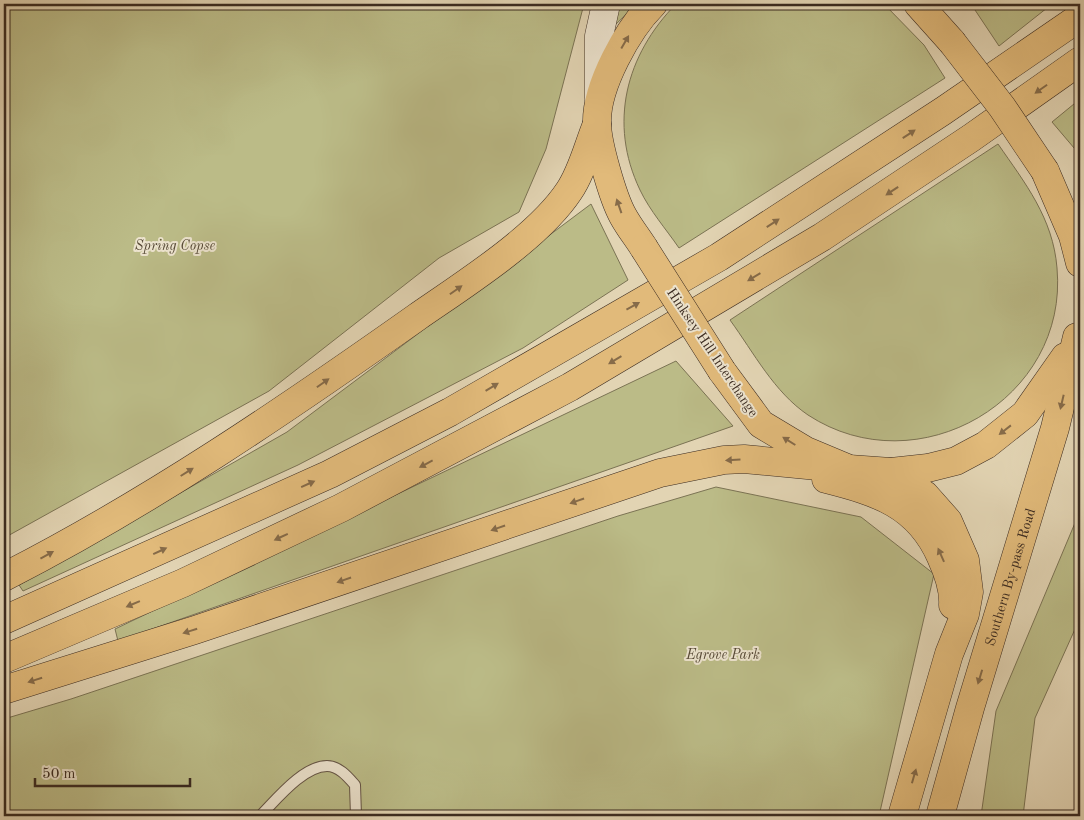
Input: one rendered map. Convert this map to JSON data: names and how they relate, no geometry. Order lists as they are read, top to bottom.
{
  "streets": {
    "highway": ["Hinksey Hill Interchange", "Southern By-pass Road"]
  },
  "crossings": [
    ["Hinksey Hill Interchange", "Southern By-pass Road"]
  ],
  "parks": ["Spring Copse", "Egrove Park"],
  "scale_bar": "50 m"
}
